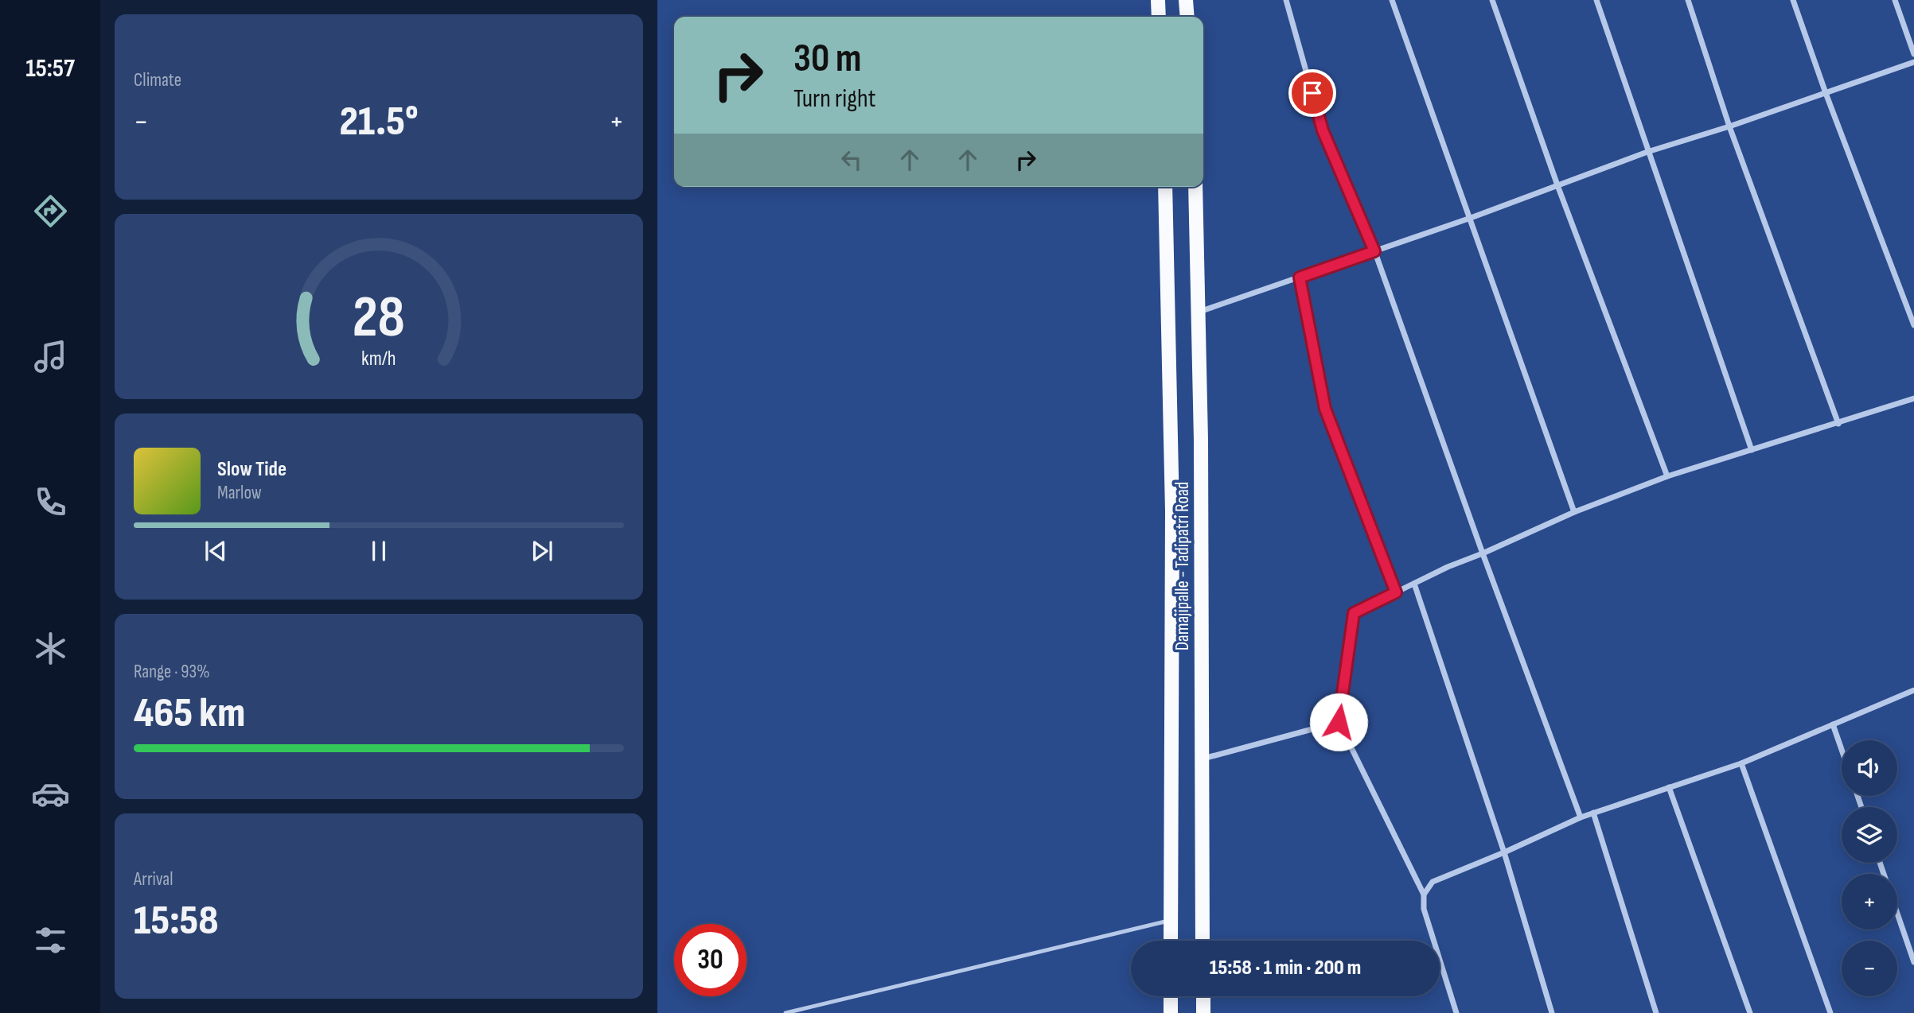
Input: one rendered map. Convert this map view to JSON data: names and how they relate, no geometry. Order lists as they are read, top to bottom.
{
  "streets": {
    "main road": ["Damajipalle - Tadipatri Road"]
  },
  "page": {
    "tabs": "15:57",
    "tile": [
      "Climate",
      ["Range · 93%", "465 km"],
      ["Arrival", "15:58"]
    ],
    "turn": ["30 m", "Turn right"],
    "heat": ["−", "21.5°", "+"],
    "song": ["Slow Tide", "Marlow"],
    "map_buttons": ["+", "−"],
    "limit": "30",
    "trip": "15:58 · 1 min · 200 m",
    "gauge": ["28", "km/h"]
  }
}
